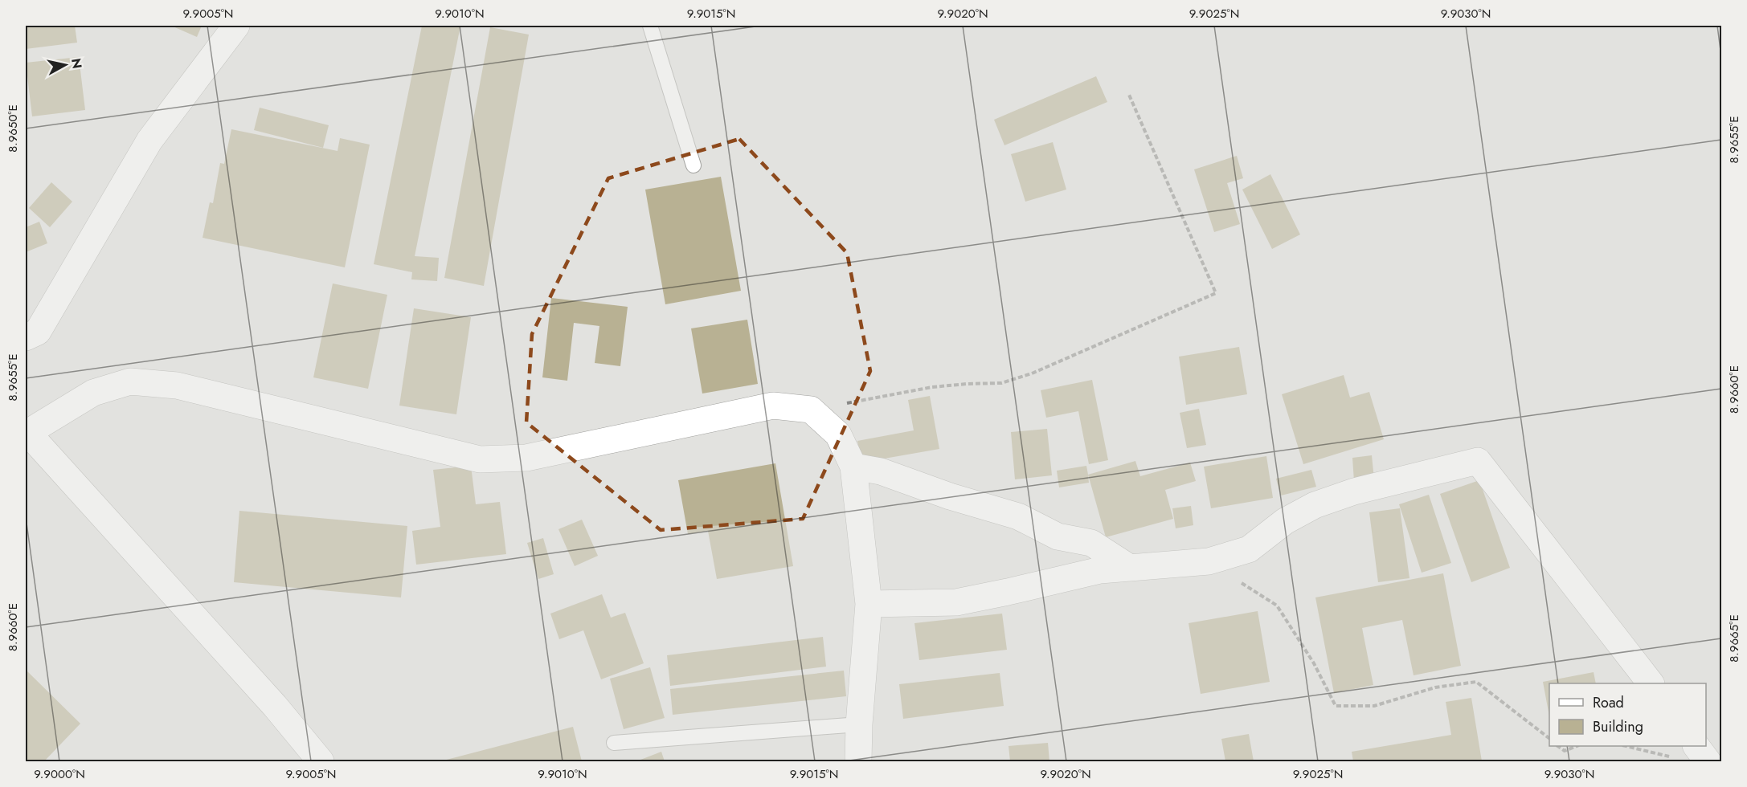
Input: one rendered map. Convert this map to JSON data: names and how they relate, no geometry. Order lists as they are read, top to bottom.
{
  "legend": ["Road", "Building"],
  "north": "right",
  "coordinates": [
    "9.9005°N",
    "9.9010°N",
    "9.9015°N",
    "9.9020°N",
    "9.9025°N",
    "9.9030°N",
    "8.9650°E",
    "8.9655°E",
    "8.9660°E",
    "8.9665°E",
    "9.9000°N"
  ]
}
